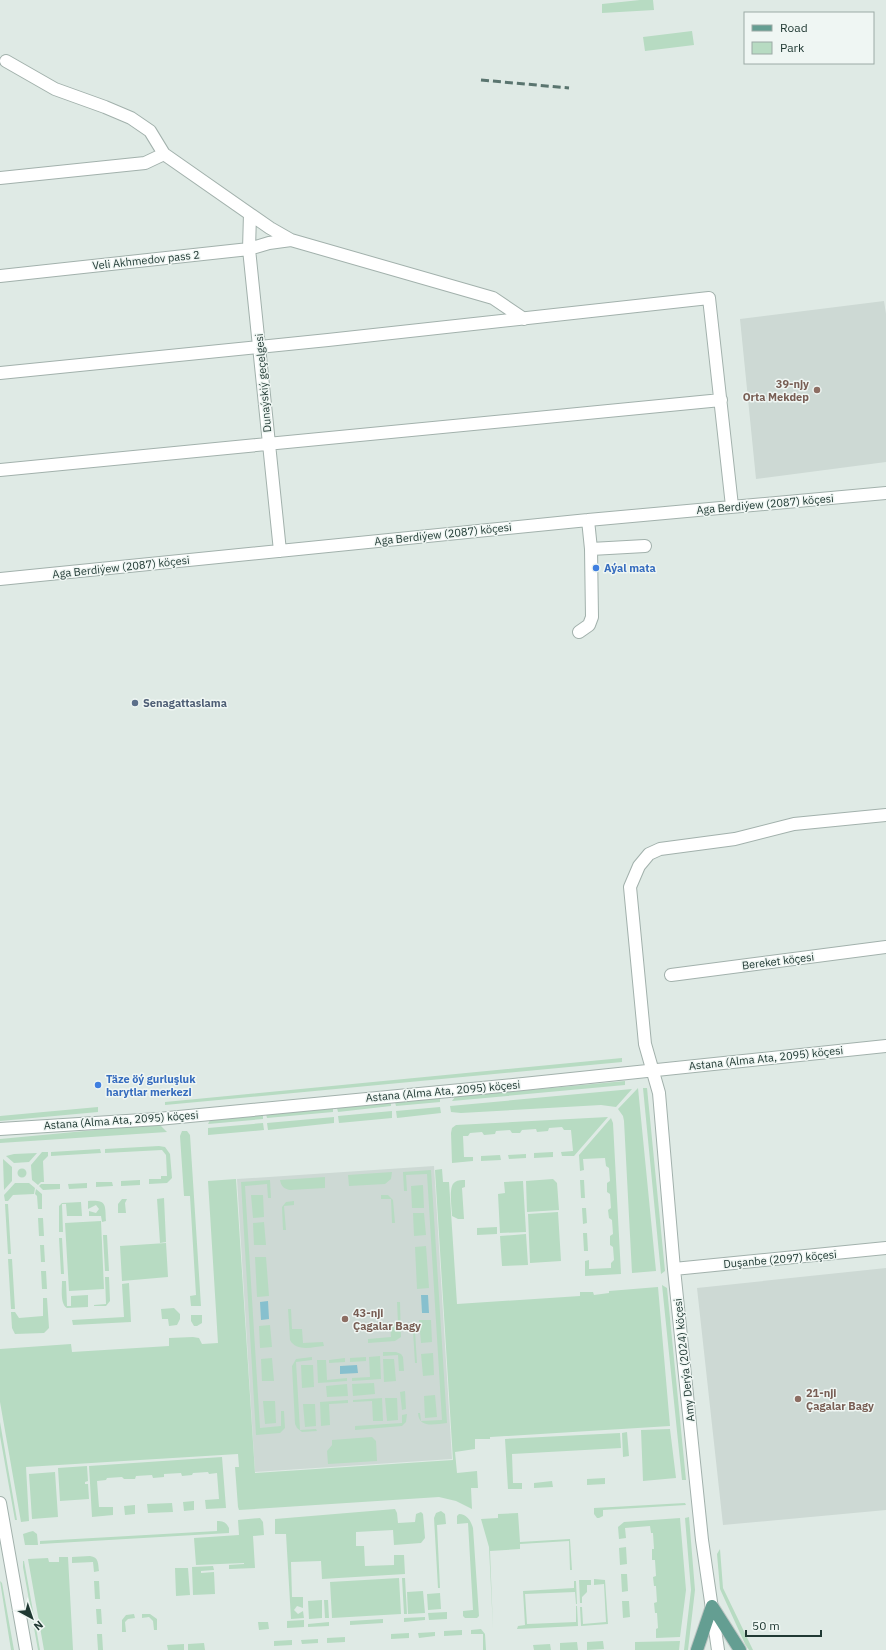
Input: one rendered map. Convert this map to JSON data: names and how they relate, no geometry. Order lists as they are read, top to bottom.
{
  "streets": {
    "street": [
      "Veli Akhmedov pass 2",
      "Dunaýskiý geçelgesi",
      "Aga Berdiýew (2087) köçesi",
      "Bereket köçesi",
      "Astana (Alma Ata, 2095) köçesi",
      "Duşanbe (2097) köçesi",
      "Amy Derýa (2024) köçesi"
    ]
  },
  "crossings": [
    ["Veli Akhmedov pass 2", "Dunaýskiý geçelgesi"],
    ["Dunaýskiý geçelgesi", "Aga Berdiýew (2087) köçesi"],
    ["Astana (Alma Ata, 2095) köçesi", "Amy Derýa (2024) köçesi"],
    ["Duşanbe (2097) köçesi", "Amy Derýa (2024) köçesi"]
  ],
  "places": [
    "39-njy Orta Mekdep",
    "Aýal mata",
    "Senagattaslama",
    "Täze öý gurluşluk harytlar merkezi",
    "43-nji Çagalar Bagy",
    "21-nji Çagalar Bagy"
  ],
  "legend": ["Road", "Park"],
  "scale_bar": "50 m",
  "north": "bottom right"
}
